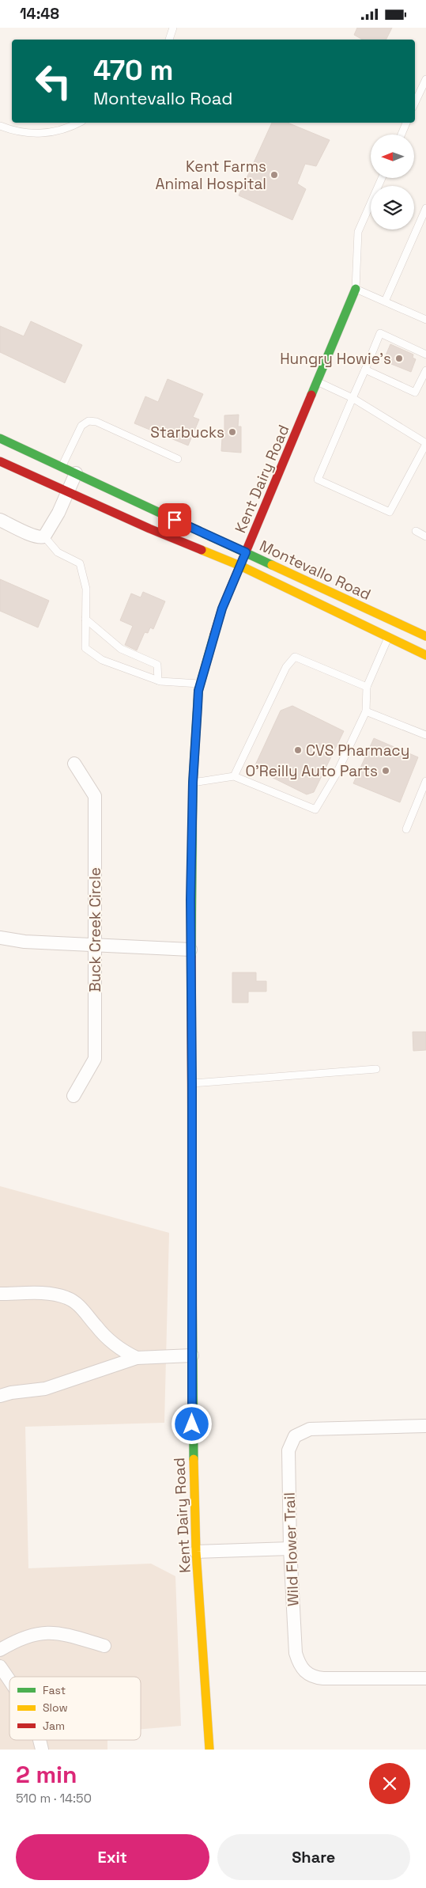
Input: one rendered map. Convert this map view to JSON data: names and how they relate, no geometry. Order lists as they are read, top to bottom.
{
  "streets": {
    "street": [
      "Kent Dairy Road",
      "Montevallo Road",
      "Buck Creek Circle",
      "Wild Flower Trail"
    ]
  },
  "crossings": [
    ["Kent Dairy Road", "Montevallo Road"]
  ],
  "places": [
    "Kent Farms Animal Hospital",
    "Hungry Howie's",
    "Starbucks",
    "CVS Pharmacy",
    "O'Reilly Auto Parts"
  ],
  "legend": ["Fast", "Slow", "Jam"],
  "north": "left",
  "page": {
    "status": "14:48",
    "turn": ["470 m", "Montevallo Road"],
    "heading": ["2 min", "510 m · 14:50"],
    "buttons": ["Exit", "Share"]
  }
}
